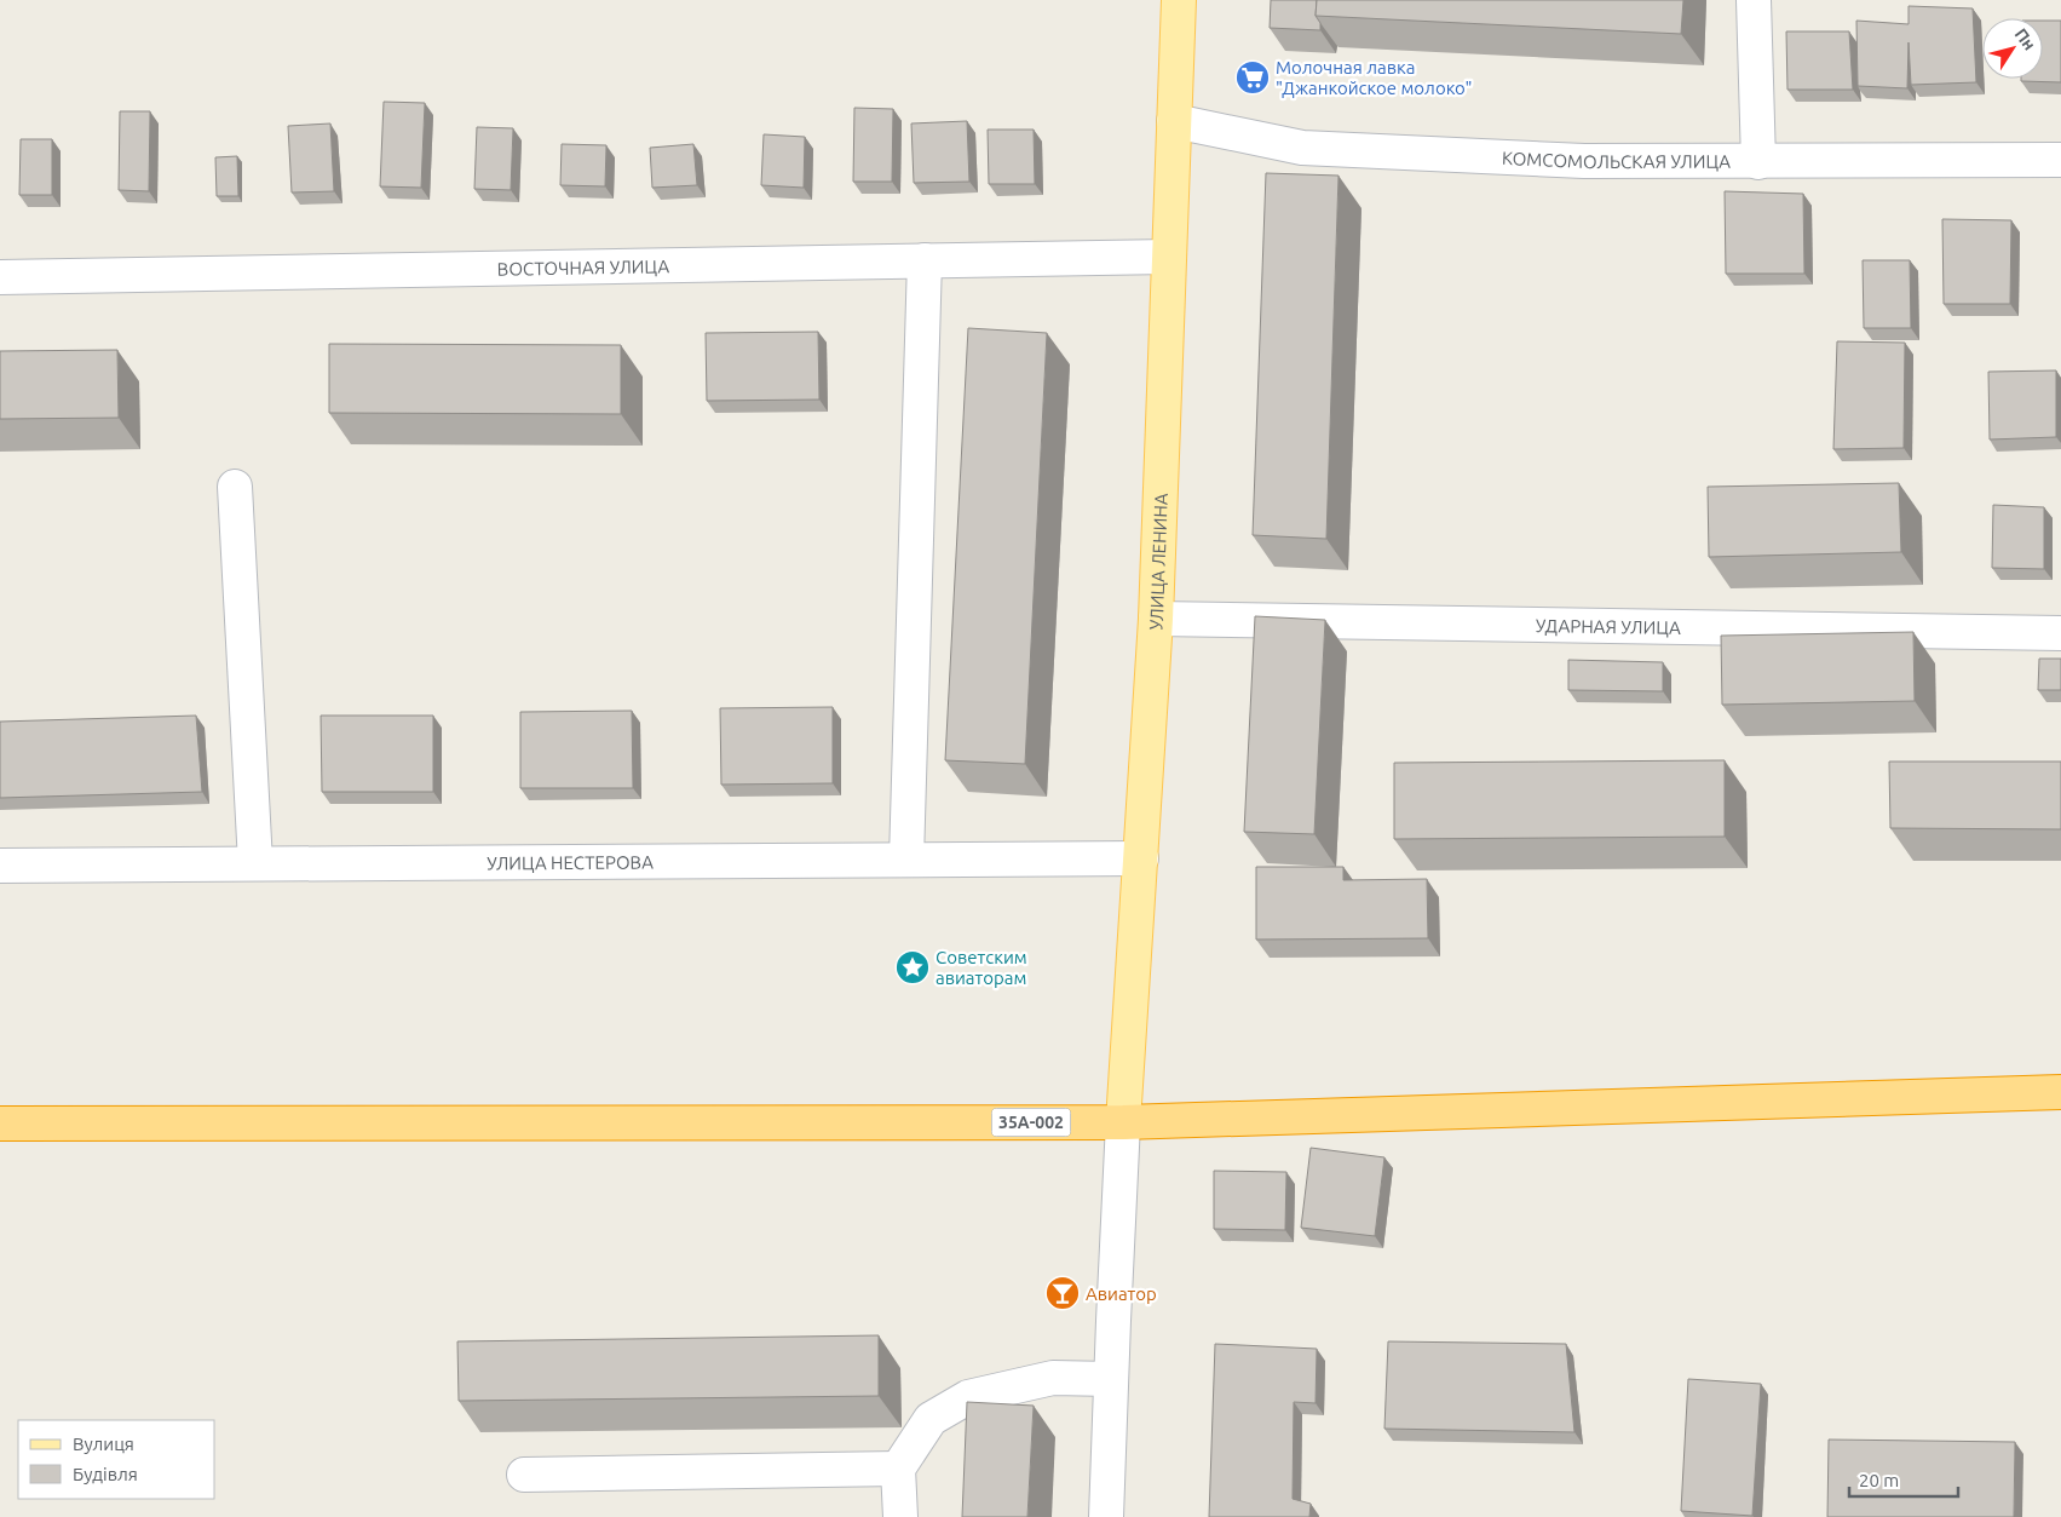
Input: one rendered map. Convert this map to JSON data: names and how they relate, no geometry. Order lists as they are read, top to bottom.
{
  "streets": {
    "highway": ["35А-002"],
    "main road": ["УЛИЦА ЛЕНИНА"],
    "street": [
      "КОМСОМОЛЬСКАЯ УЛИЦА",
      "ВОСТОЧНАЯ УЛИЦА",
      "УДАРНАЯ УЛИЦА",
      "УЛИЦА НЕСТЕРОВА"
    ]
  },
  "crossings": [
    ["КОМСОМОЛЬСКАЯ УЛИЦА", "УЛИЦА ЛЕНИНА"],
    ["ВОСТОЧНАЯ УЛИЦА", "УЛИЦА ЛЕНИНА"],
    ["УЛИЦА ЛЕНИНА", "УДАРНАЯ УЛИЦА"],
    ["УЛИЦА ЛЕНИНА", "УЛИЦА НЕСТЕРОВА"],
    ["УЛИЦА ЛЕНИНА", "35А-002"]
  ],
  "places": {
    "supermarket": ["Молочная лавка \"Джанкойское молоко\""],
    "place": ["Советским авиаторам"],
    "bar": ["Авиатор"]
  },
  "legend": ["Вулиця", "Будівля"],
  "scale_bar": "20 m",
  "north": "top right"
}
